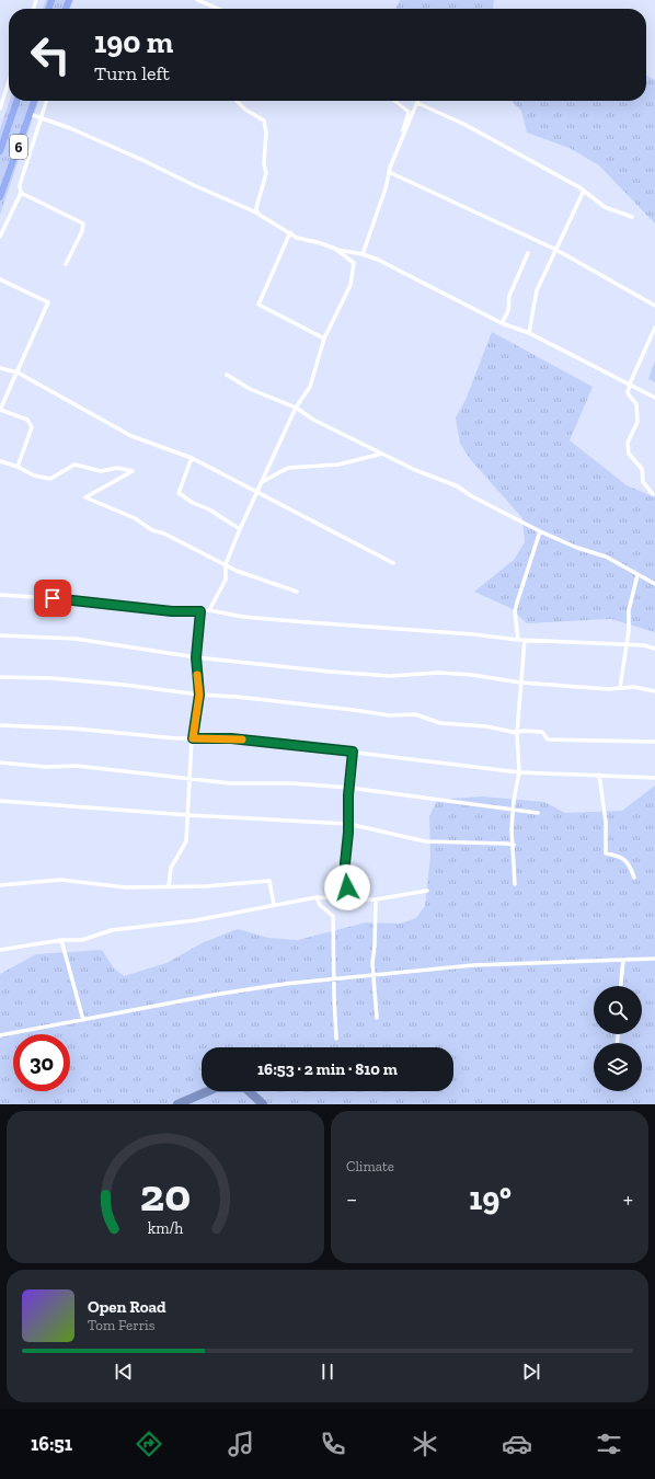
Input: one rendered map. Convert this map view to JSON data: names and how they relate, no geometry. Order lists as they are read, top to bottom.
{
  "streets": {
    "highway": ["6"]
  },
  "page": {
    "turn": ["190 m", "Turn left"],
    "limit": "30",
    "trip": "16:53 · 2 min · 810 m",
    "tile": "Climate",
    "heat": ["−", "19°", "+"],
    "song": ["Open Road", "Tom Ferris"],
    "tabs": "16:51",
    "gauge": ["20", "km/h"]
  }
}
